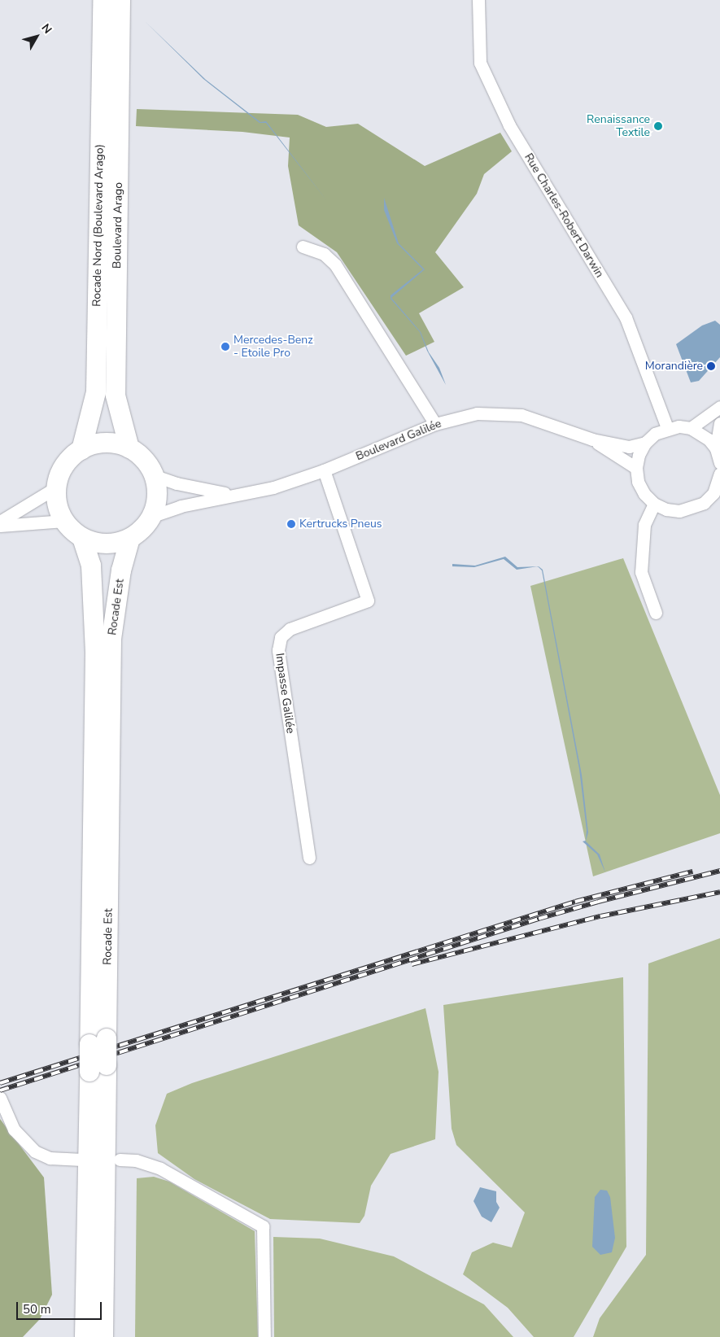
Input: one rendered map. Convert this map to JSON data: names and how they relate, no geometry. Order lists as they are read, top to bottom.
{
  "streets": {
    "main road": ["Rocade Nord (Boulevard Arago)", "Boulevard Arago", "Rocade Est"],
    "street": ["Rue Charles-Robert Darwin", "Boulevard Galilée", "Impasse Galilée"]
  },
  "crossings": [
    ["Rocade Nord (Boulevard Arago)", "Boulevard Arago"],
    ["Rocade Nord (Boulevard Arago)", "Boulevard Galilée"],
    ["Rocade Nord (Boulevard Arago)", "Rocade Est"],
    ["Boulevard Arago", "Boulevard Galilée"],
    ["Boulevard Arago", "Rocade Est"],
    ["Boulevard Galilée", "Rocade Est"],
    ["Boulevard Galilée", "Impasse Galilée"]
  ],
  "places": [
    "Renaissance Textile",
    "Mercedes-Benz - Etoile Pro",
    "Morandière",
    "Kertrucks Pneus"
  ],
  "scale_bar": "50 m",
  "north": "top right"
}
